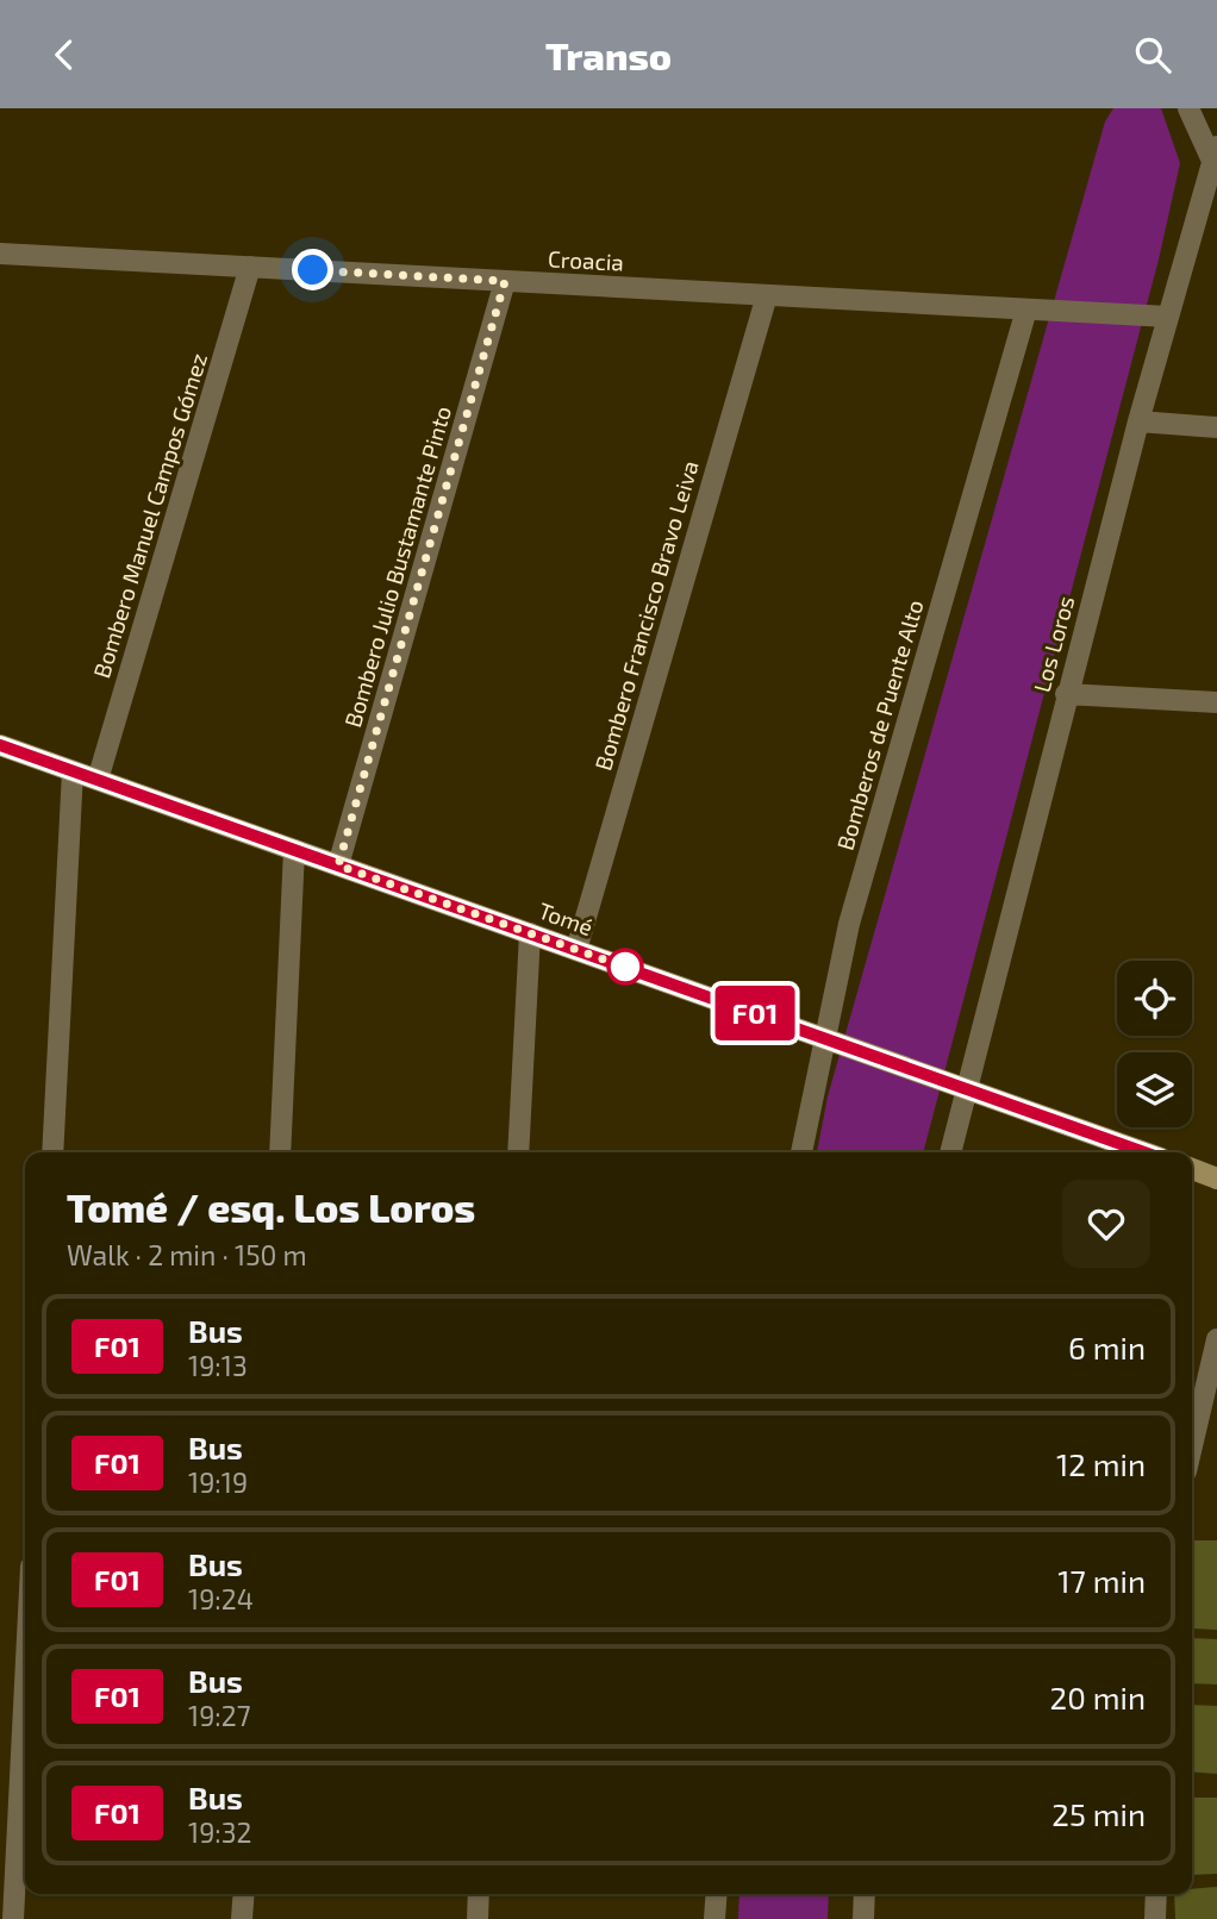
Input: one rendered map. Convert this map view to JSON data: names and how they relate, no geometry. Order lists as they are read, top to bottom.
{
  "streets": {
    "street": [
      "Croacia",
      "Bombero Manuel Campos Gómez",
      "Bombero Julio Bustamante Pinto",
      "Bombero Francisco Bravo Leiva",
      "Los Loros",
      "Bomberos de Puente Alto",
      "Tomé"
    ]
  },
  "crossings": [
    ["Croacia", "Bombero Manuel Campos Gómez"],
    ["Croacia", "Bombero Julio Bustamante Pinto"],
    ["Croacia", "Bombero Francisco Bravo Leiva"],
    ["Croacia", "Los Loros"],
    ["Croacia", "Bomberos de Puente Alto"],
    ["Bombero Manuel Campos Gómez", "Tomé"],
    ["Bombero Julio Bustamante Pinto", "Tomé"],
    ["Bombero Francisco Bravo Leiva", "Tomé"],
    ["Los Loros", "Tomé"],
    ["Bomberos de Puente Alto", "Tomé"]
  ],
  "lines": ["bus line F01"],
  "page": {
    "header": "Transo",
    "on_map": "F01",
    "heading": ["Tomé / esq. Los Loros", "Walk · 2 min · 150 m"],
    "list": [
      {
        "mark": "F01",
        "name": "Bus",
        "note": "19:13",
        "value": "6 min"
      },
      {
        "mark": "F01",
        "name": "Bus",
        "note": "19:19",
        "value": "12 min"
      },
      {
        "mark": "F01",
        "name": "Bus",
        "note": "19:24",
        "value": "17 min"
      },
      {
        "mark": "F01",
        "name": "Bus",
        "note": "19:27",
        "value": "20 min"
      },
      {
        "mark": "F01",
        "name": "Bus",
        "note": "19:32",
        "value": "25 min"
      }
    ]
  }
}
